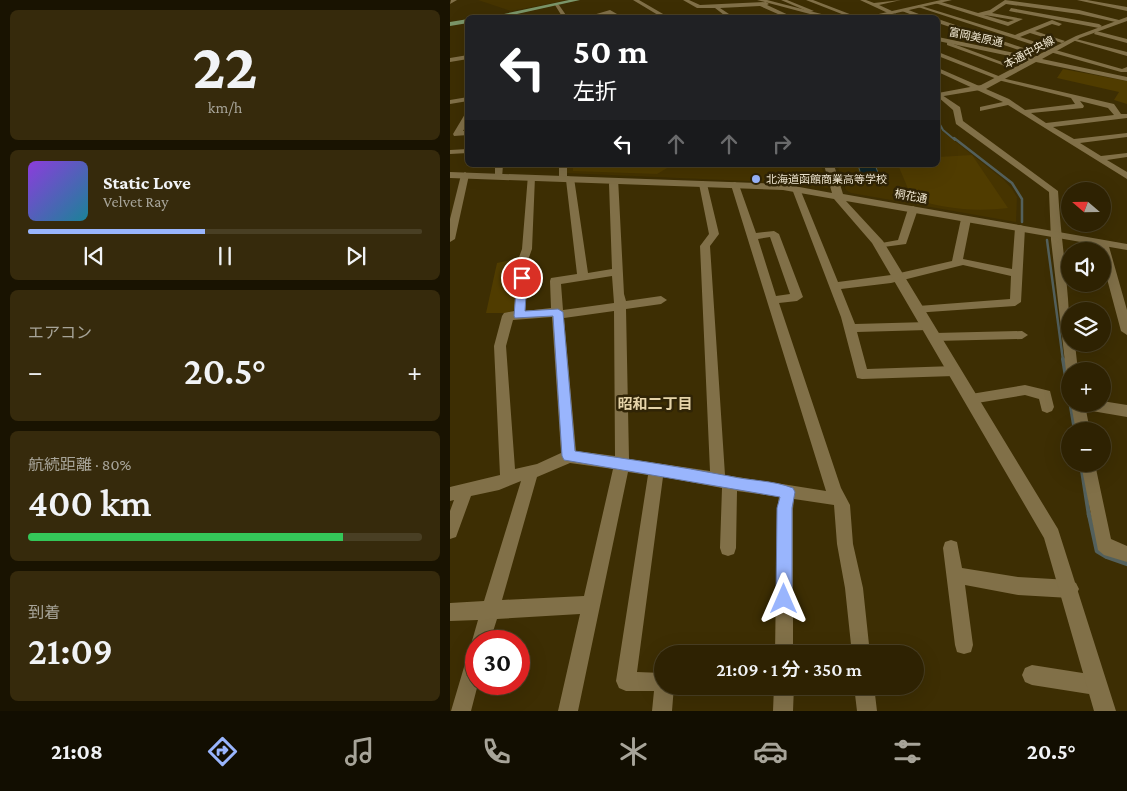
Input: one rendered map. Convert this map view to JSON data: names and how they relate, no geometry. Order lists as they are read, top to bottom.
{
  "streets": {
    "street": ["富岡美原通", "本通中央線", "桐花通"]
  },
  "crossings": [
    ["富岡美原通", "本通中央線"]
  ],
  "districts": ["昭和二丁目"],
  "places": ["北海道函館商業高等学校"],
  "north": "left",
  "page": {
    "tile": [
      ["22", "km/h"],
      "エアコン",
      ["航続距離 · 80%", "400 km"],
      ["到着", "21:09"]
    ],
    "turn": ["50 m", "左折"],
    "song": ["Static Love", "Velvet Ray"],
    "map_buttons": ["+", "−"],
    "heat": ["−", "20.5°", "+"],
    "limit": "30",
    "trip": "21:09 · 1 分 · 350 m",
    "tabs": ["21:08", "20.5°"]
  }
}
